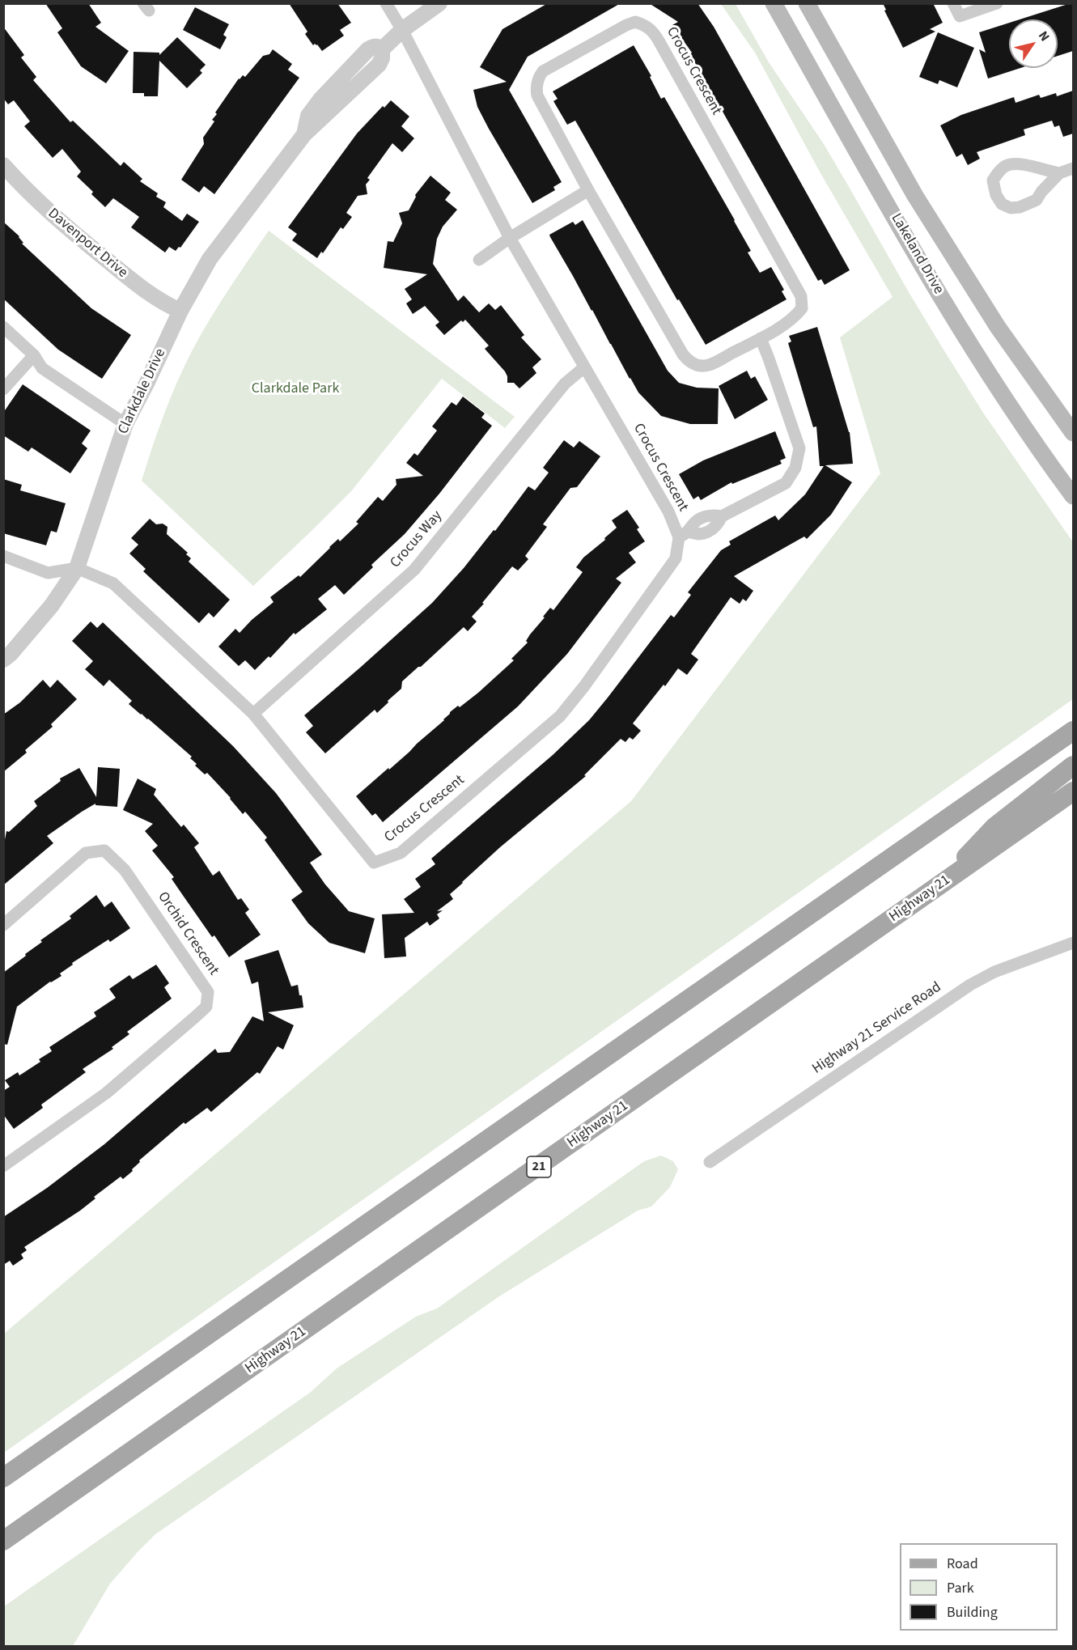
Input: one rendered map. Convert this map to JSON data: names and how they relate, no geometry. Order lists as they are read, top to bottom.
{
  "streets": {
    "main road": ["Lakeland Drive", "Highway 21", "21"],
    "street": [
      "Crocus Crescent",
      "Davenport Drive",
      "Clarkdale Drive",
      "Crocus Way",
      "Orchid Crescent",
      "Highway 21 Service Road"
    ]
  },
  "crossings": [
    ["Crocus Crescent", "Clarkdale Drive"],
    ["Crocus Crescent", "Crocus Way"],
    ["Davenport Drive", "Clarkdale Drive"]
  ],
  "parks": ["Clarkdale Park"],
  "legend": ["Road", "Park", "Building"],
  "north": "top right"
}
